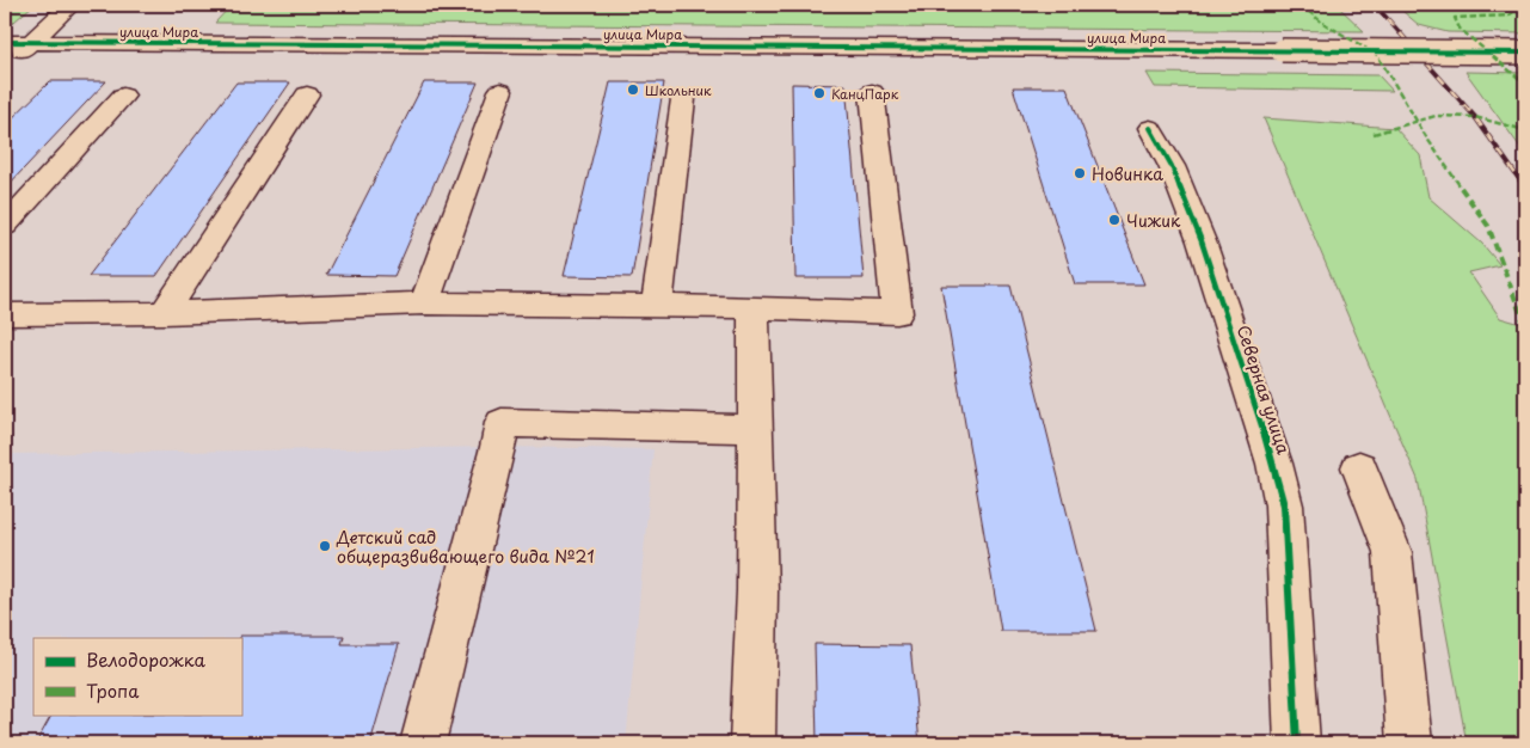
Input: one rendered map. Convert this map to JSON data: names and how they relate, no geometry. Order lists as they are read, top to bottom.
{
  "streets": {
    "street": ["улица Мира", "Северная улица"]
  },
  "places": [
    "Школьник",
    "КанцПарк",
    "Новинка",
    "Чижик",
    "Детский сад общеразвивающего вида №21"
  ],
  "legend": ["Велодорожка", "Тропа"]
}
